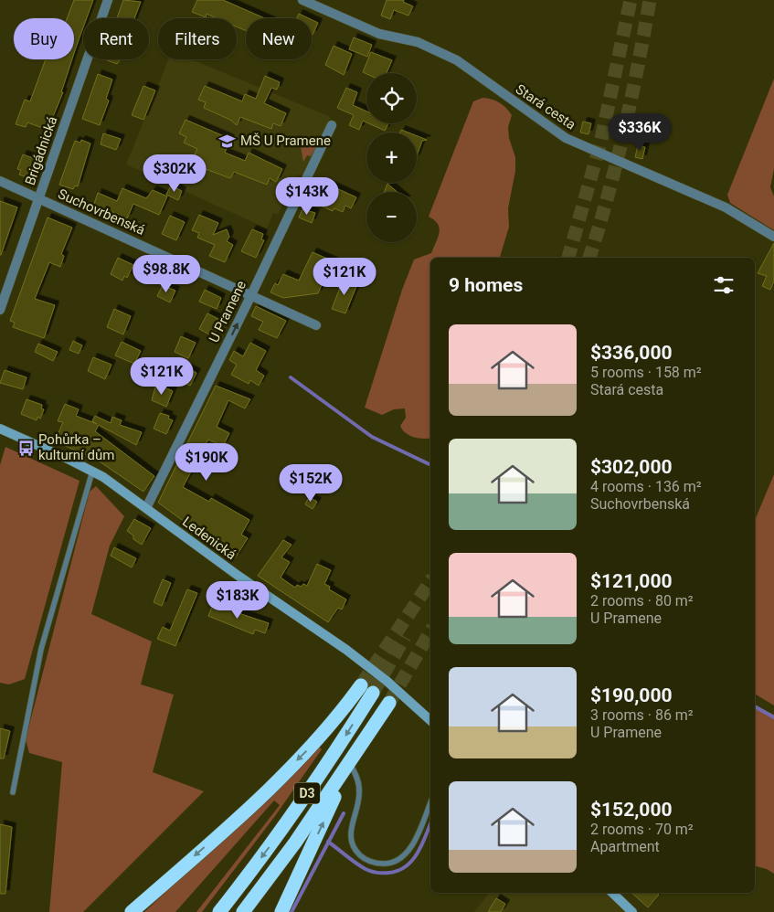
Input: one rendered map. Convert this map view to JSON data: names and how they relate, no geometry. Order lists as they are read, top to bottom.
{
  "streets": {
    "highway": ["D3"],
    "main road": ["Ledenická"],
    "street": [
      "Stará cesta",
      "Brigádnická",
      "Suchovrbenská",
      "U Pramene"
    ]
  },
  "crossings": [
    ["Brigádnická", "Suchovrbenská"],
    ["Suchovrbenská", "U Pramene"],
    ["U Pramene", "Ledenická"]
  ],
  "one_way": ["U Pramene"],
  "places": {
    "school or university": ["MŠ U Pramene"],
    "bus stop": ["Pohůrka – kulturní dům"]
  },
  "page": {
    "chip": [
      "Buy",
      "Rent",
      "Filters",
      "New"
    ],
    "map_buttons": ["+", "−"],
    "price": [
      "$336K",
      "$302K",
      "$143K",
      "$98.8K",
      "$121K",
      "$121K",
      "$190K",
      "$152K",
      "$183K"
    ],
    "heading": "9 homes",
    "list": [
      {
        "name": "$336,000",
        "note": "5 rooms · 158 m² · Stará cesta"
      },
      {
        "name": "$302,000",
        "note": "4 rooms · 136 m² · Suchovrbenská"
      },
      {
        "name": "$121,000",
        "note": "2 rooms · 80 m² · U Pramene"
      },
      {
        "name": "$190,000",
        "note": "3 rooms · 86 m² · U Pramene"
      },
      {
        "name": "$152,000",
        "note": "2 rooms · 70 m² · Apartment"
      }
    ]
  }
}
